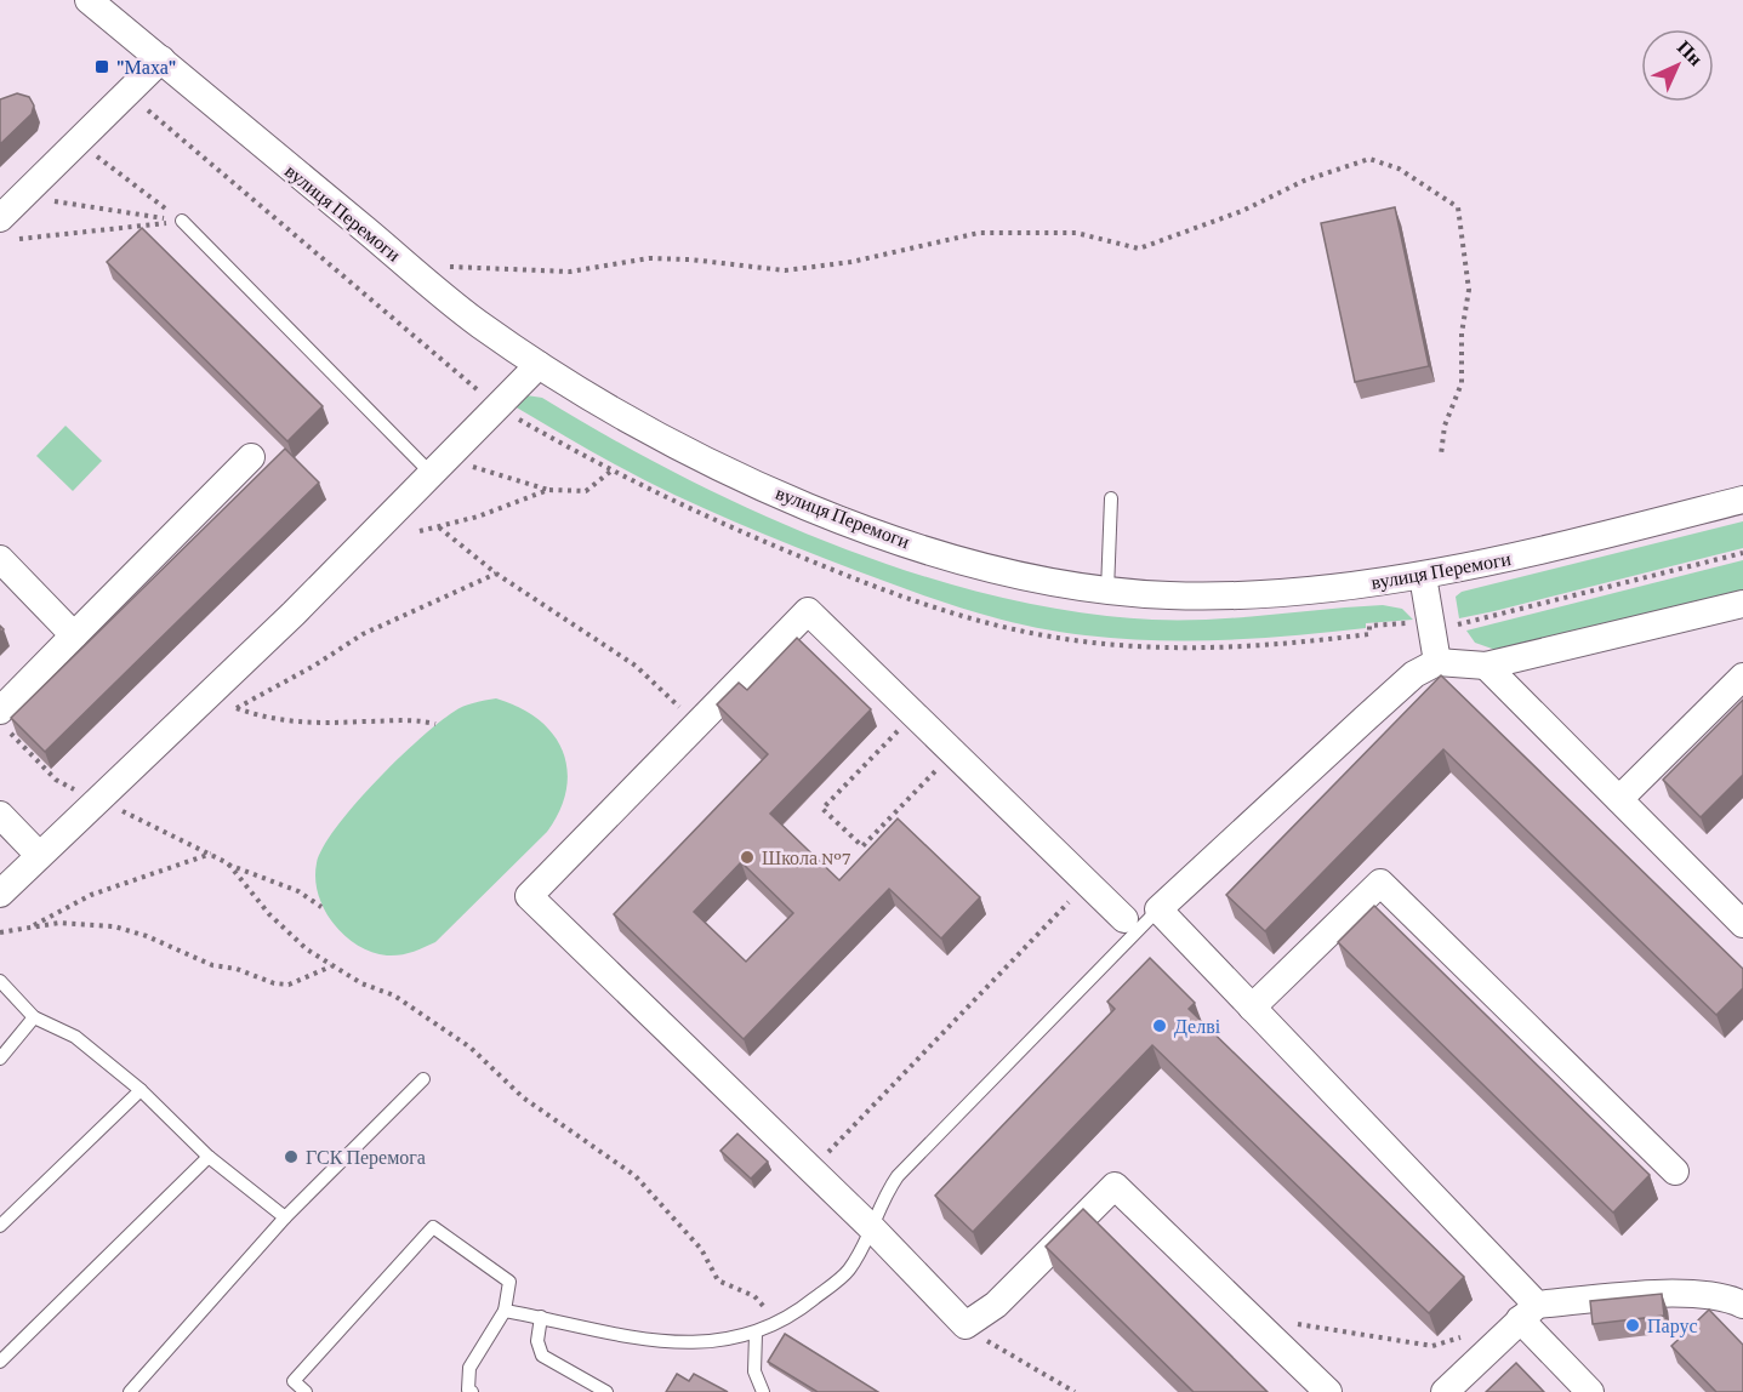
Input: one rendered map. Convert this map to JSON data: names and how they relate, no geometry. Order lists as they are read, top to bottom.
{
  "streets": {
    "street": ["вулиця Перемоги"]
  },
  "places": {
    "transit": ["\"Маха\""],
    "other": [
      "Школа №7",
      "Делві",
      "ГСК Перемога",
      "Парус"
    ]
  },
  "north": "top right"
}
